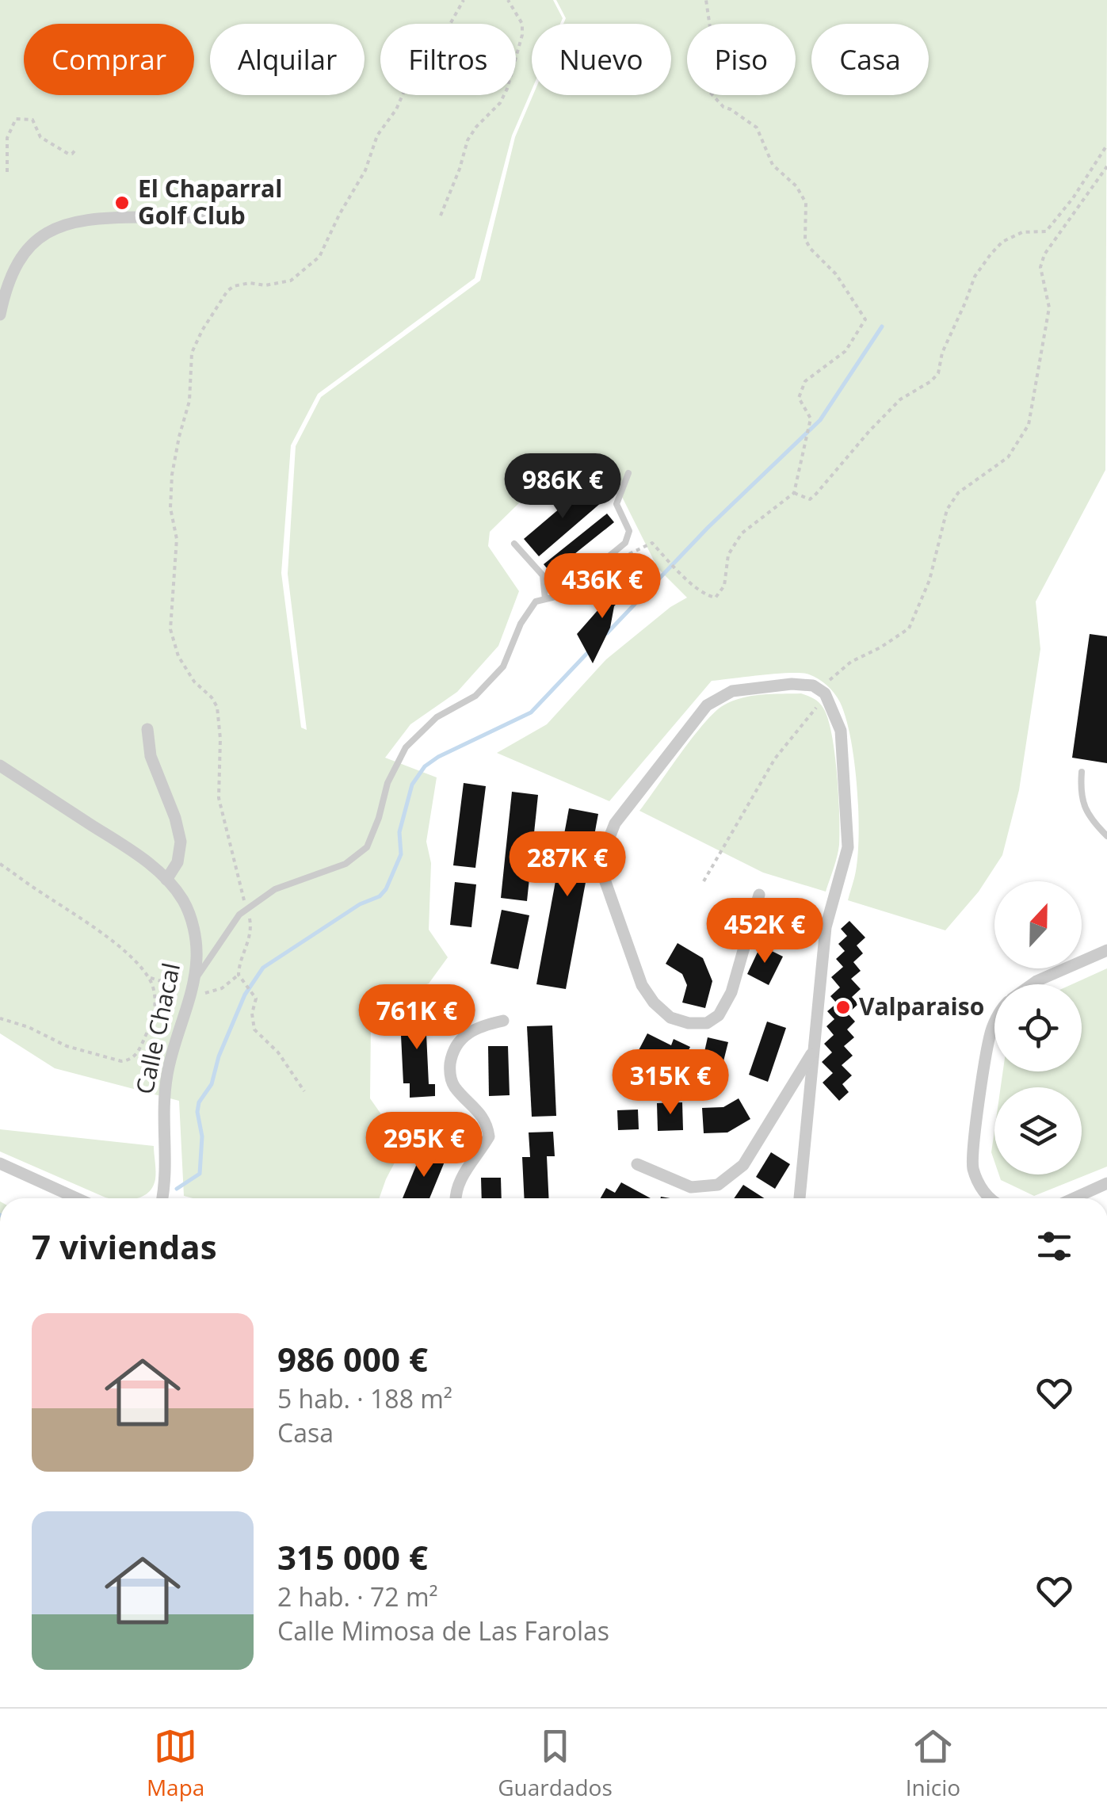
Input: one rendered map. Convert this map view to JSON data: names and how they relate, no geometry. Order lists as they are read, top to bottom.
{
  "streets": {
    "street": ["Calle Chacal"]
  },
  "places": ["El Chaparral Golf Club", "Valparaiso"],
  "north": "top",
  "page": {
    "chip": [
      "Comprar",
      "Alquilar",
      "Filtros",
      "Nuevo",
      "Piso",
      "Casa"
    ],
    "price": [
      "986K €",
      "436K €",
      "287K €",
      "452K €",
      "761K €",
      "315K €",
      "295K €"
    ],
    "heading": "7 viviendas",
    "list": [
      {
        "name": "986 000 €",
        "note": "5 hab. · 188 m² · Casa"
      },
      {
        "name": "315 000 €",
        "note": "2 hab. · 72 m² · Calle Mimosa de Las Farolas"
      }
    ],
    "tabs": ["Mapa", "Guardados", "Inicio"]
  }
}
